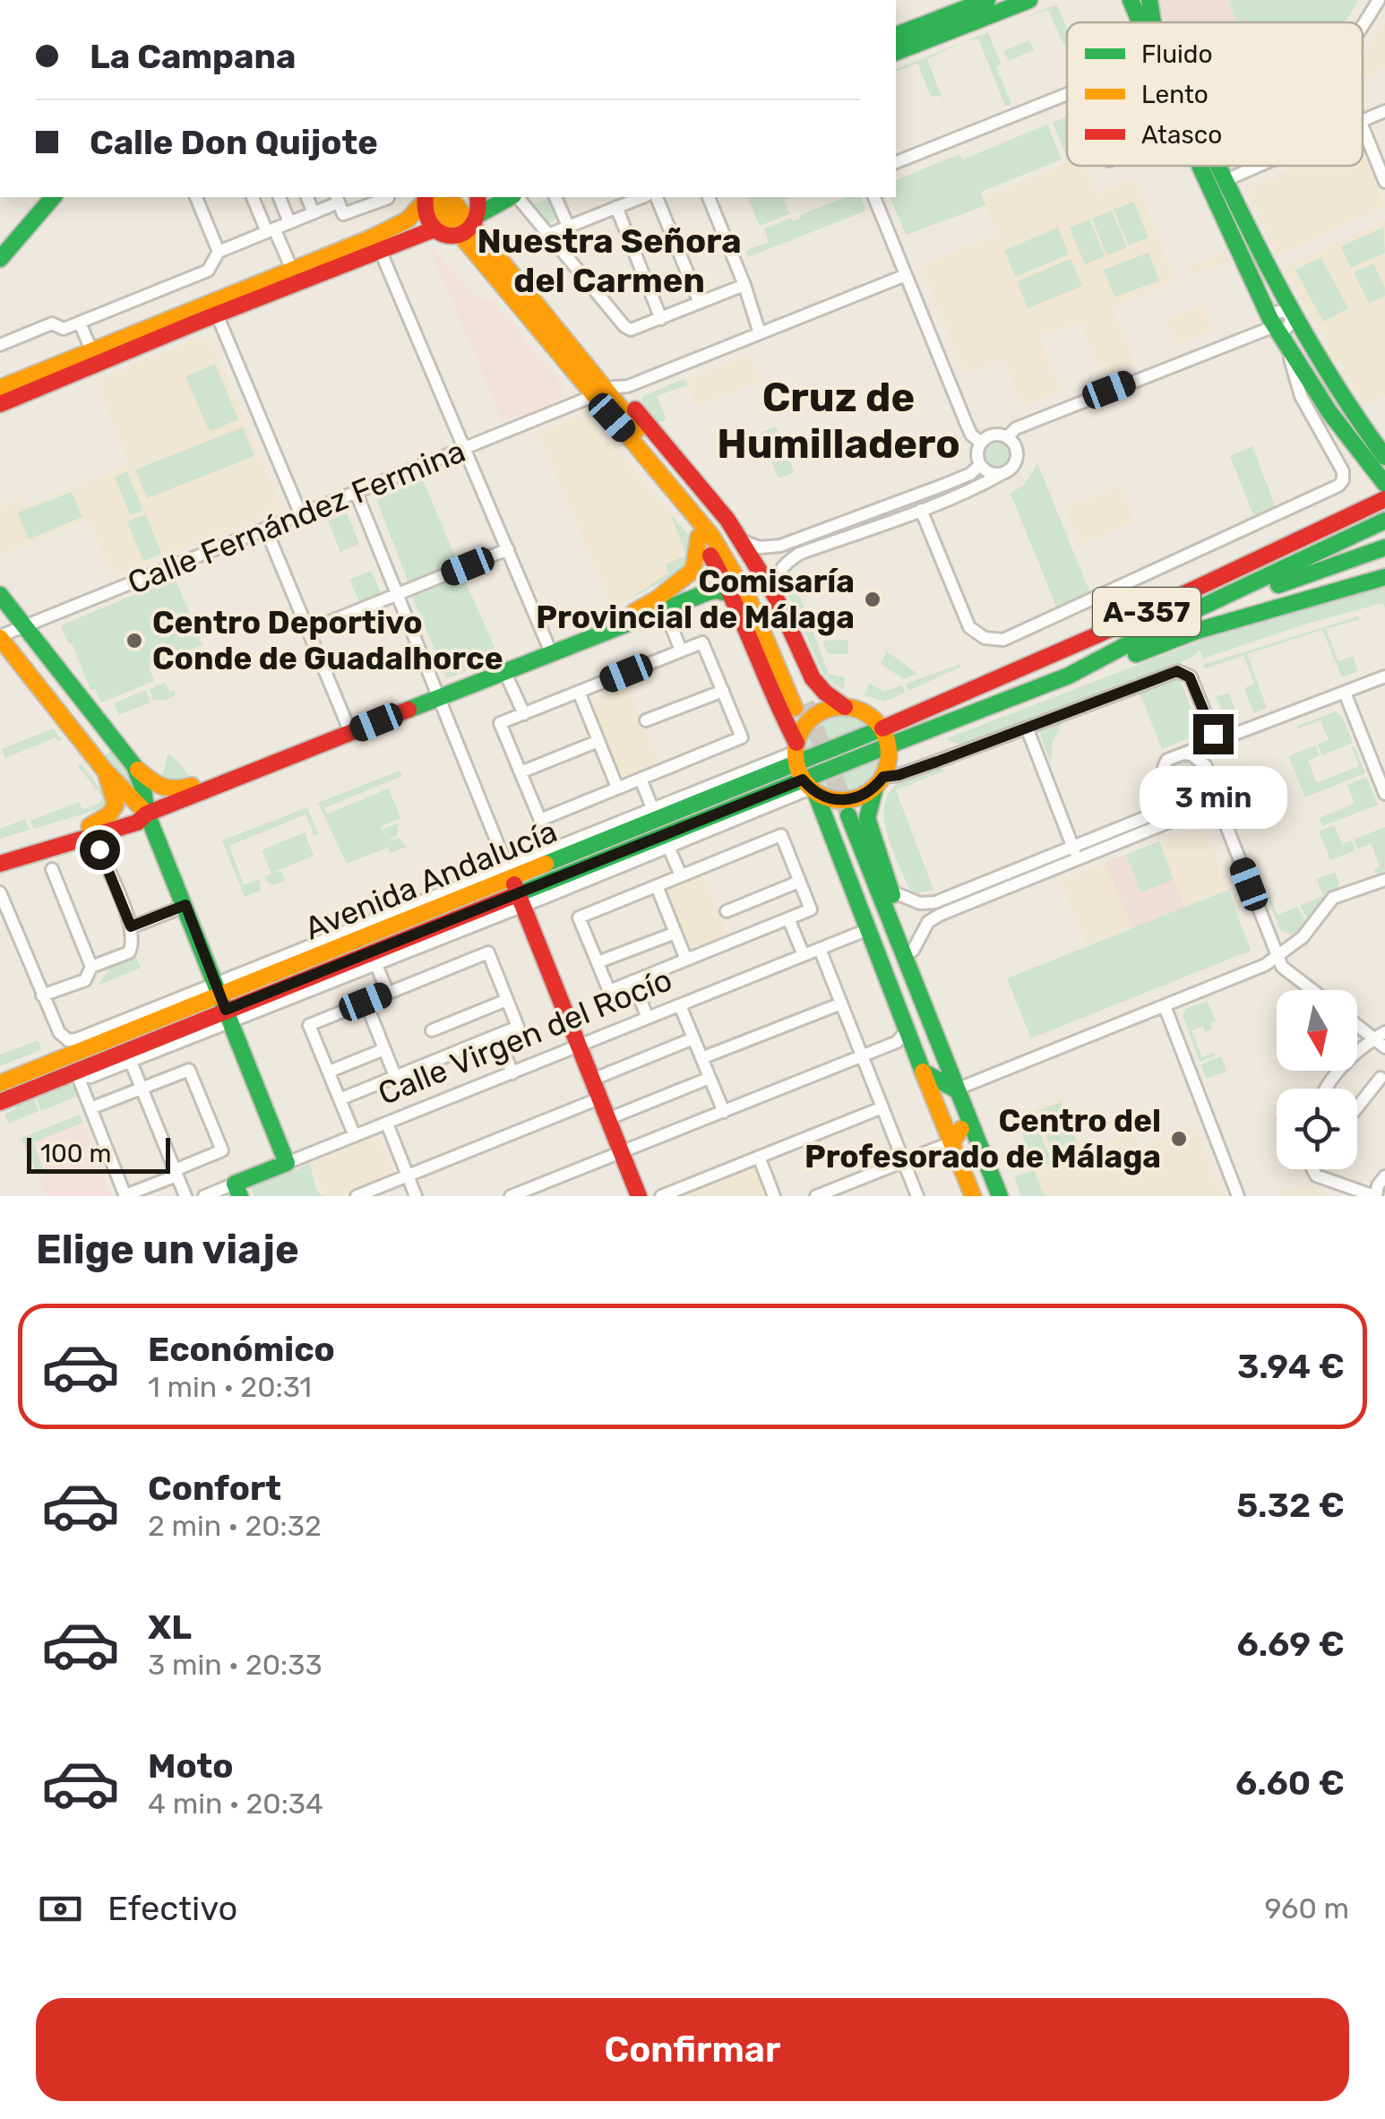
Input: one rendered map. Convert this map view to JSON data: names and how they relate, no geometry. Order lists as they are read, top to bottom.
{
  "streets": {
    "main road": ["A-357", "Avenida Andalucía", "Calle Virgen del Rocío"],
    "street": ["Calle Fernández Fermina"]
  },
  "crossings": [
    ["A-357", "Avenida Andalucía"]
  ],
  "districts": ["Nuestra Señora del Carmen", "Cruz de Humilladero"],
  "places": ["Comisaría Provincial de Málaga", "Centro Deportivo Conde de Guadalhorce", "Centro del Profesorado de Málaga"],
  "legend": ["Fluido", "Lento", "Atasco"],
  "scale_bar": "100 m",
  "north": "bottom",
  "page": {
    "banner": ["La Campana", "Calle Don Quijote"],
    "bubble": "3 min",
    "scale": "100 m",
    "heading": "Elige un viaje",
    "list": [
      {
        "name": "Económico",
        "note": "1 min · 20:31",
        "value": "3.94 €"
      },
      {
        "name": "Confort",
        "note": "2 min · 20:32",
        "value": "5.32 €"
      },
      {
        "name": "XL",
        "note": "3 min · 20:33",
        "value": "6.69 €"
      },
      {
        "name": "Moto",
        "note": "4 min · 20:34",
        "value": "6.60 €"
      }
    ],
    "pay": ["Efectivo", "960 m"],
    "buttons": "Confirmar"
  }
}
